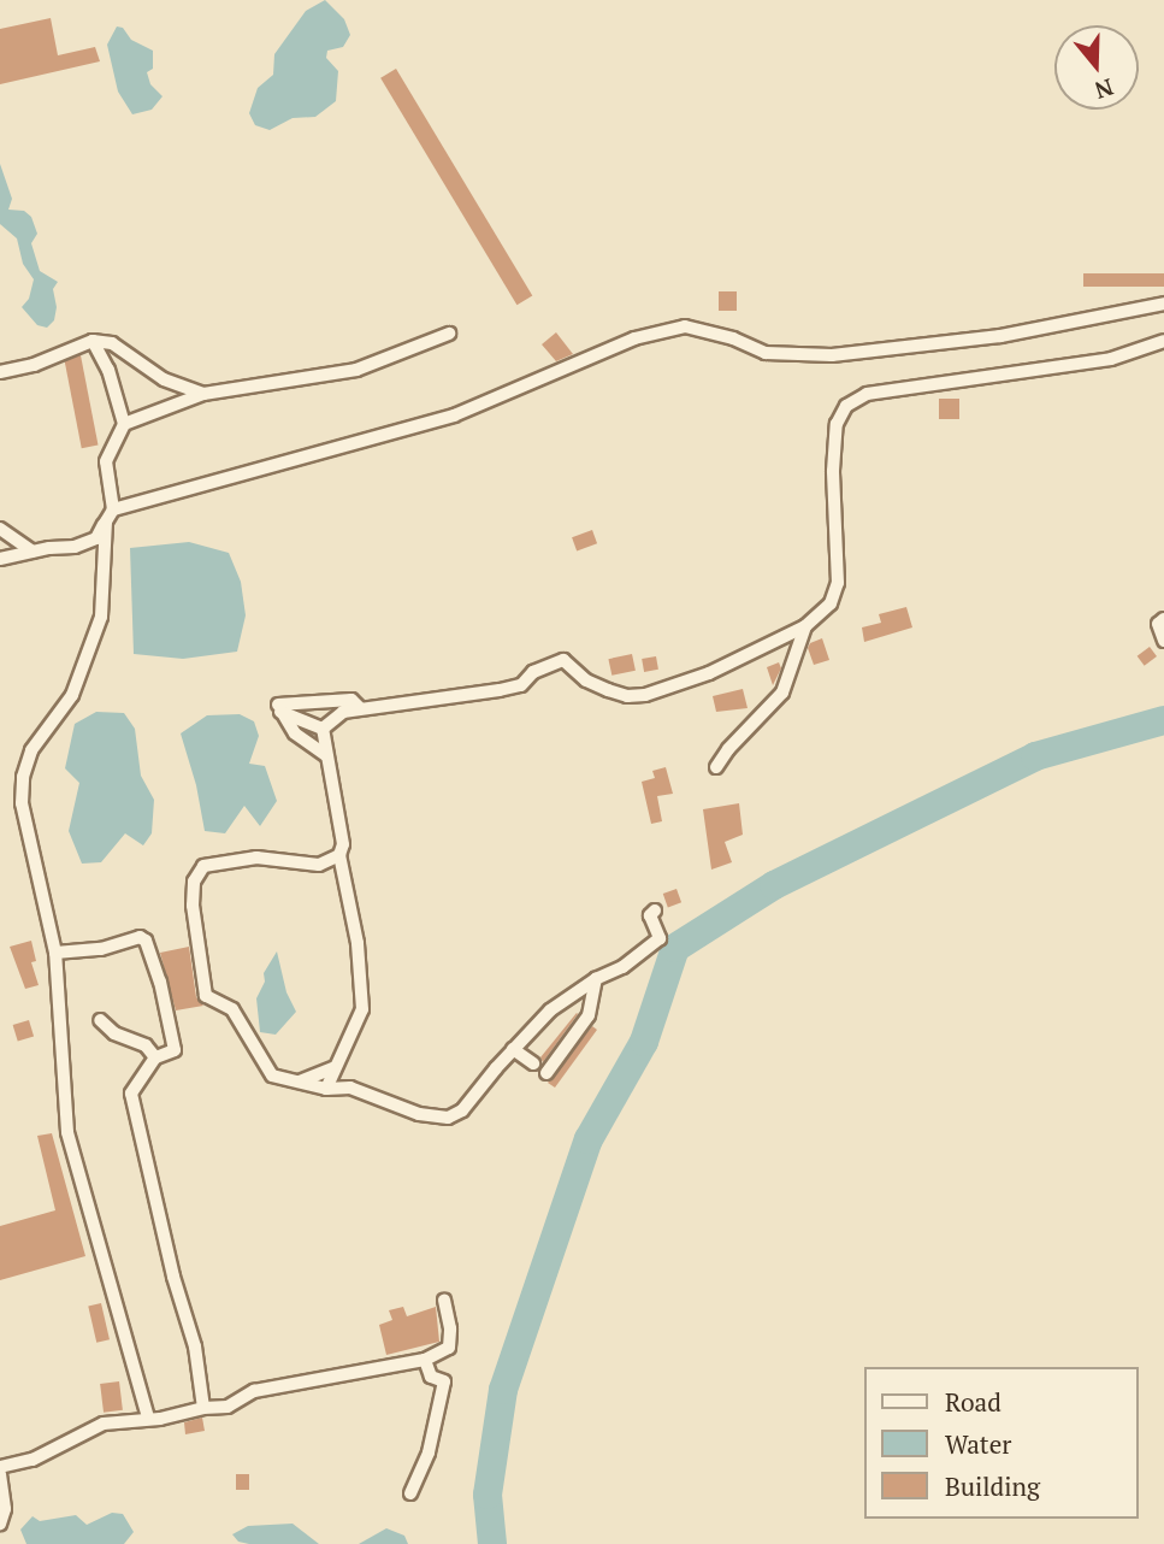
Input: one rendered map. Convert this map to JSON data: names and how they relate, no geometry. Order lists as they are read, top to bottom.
{
  "legend": ["Road", "Water", "Building"],
  "north": "bottom"
}
